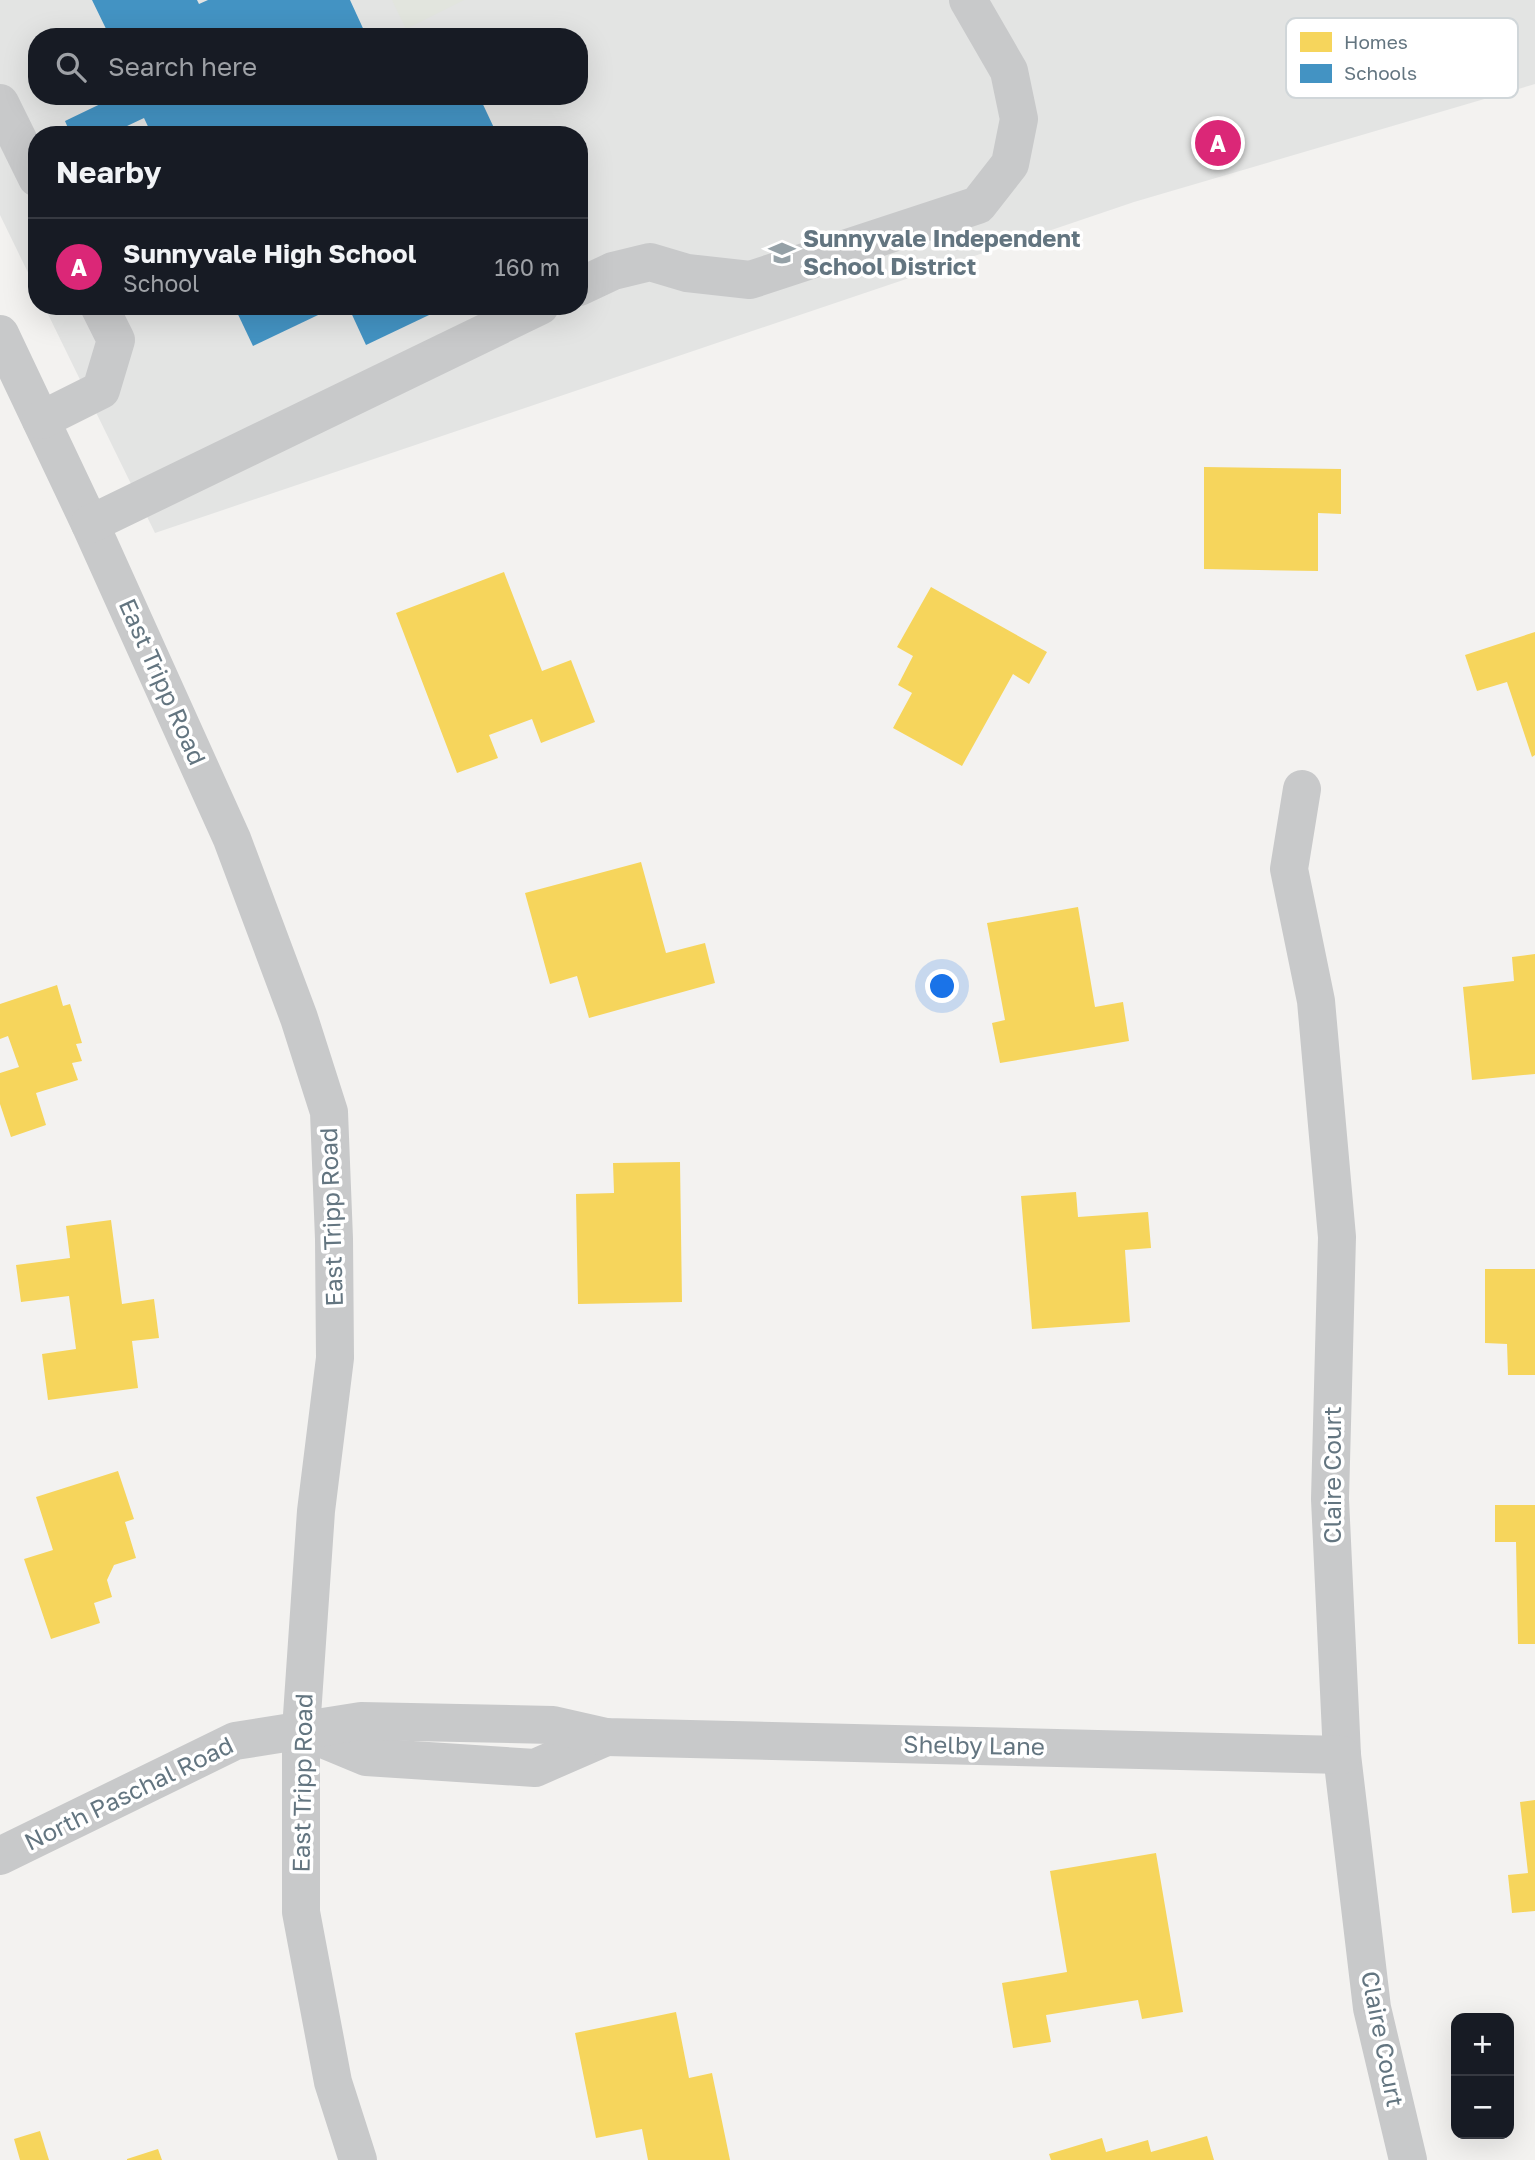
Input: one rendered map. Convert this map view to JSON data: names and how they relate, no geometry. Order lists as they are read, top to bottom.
{
  "streets": {
    "street": [
      "East Tripp Road",
      "Claire Court",
      "Shelby Lane",
      "North Paschal Road"
    ]
  },
  "crossings": [
    ["East Tripp Road", "Shelby Lane"],
    ["East Tripp Road", "North Paschal Road"],
    ["Claire Court", "Shelby Lane"],
    ["Shelby Lane", "North Paschal Road"]
  ],
  "places": {
    "school or university": ["Sunnyvale Independent School District"]
  },
  "legend": ["Homes", "Schools"],
  "page": {
    "search": "Search here",
    "pins": "A",
    "heading": "Nearby",
    "list": [
      {
        "mark": "A",
        "name": "Sunnyvale High School",
        "note": "School",
        "value": "160 m"
      }
    ],
    "map_buttons": ["+", "−"]
  }
}
